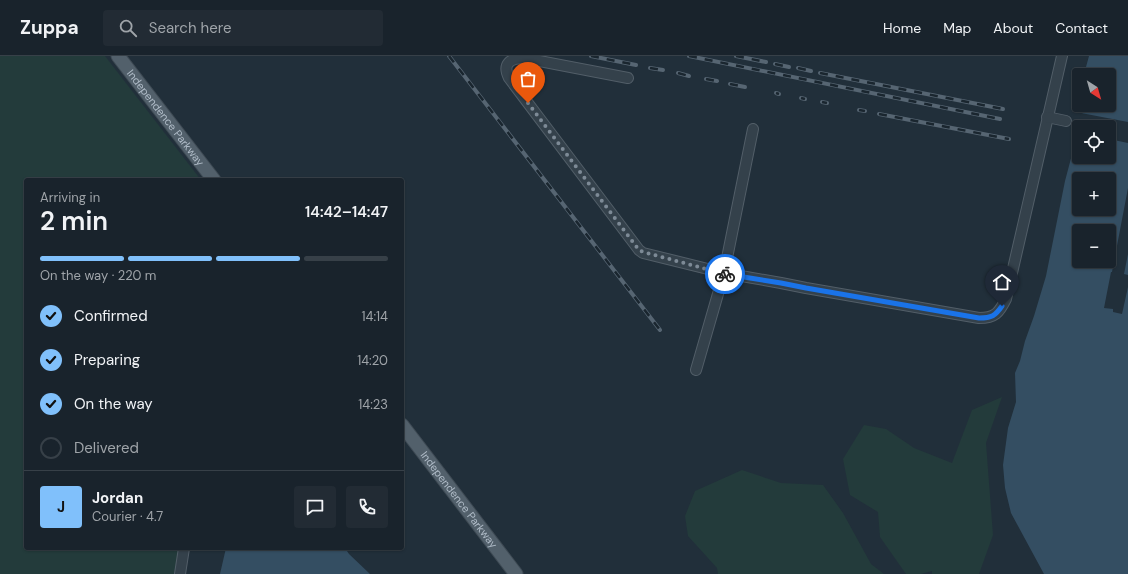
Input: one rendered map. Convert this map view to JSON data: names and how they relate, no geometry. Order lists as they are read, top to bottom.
{
  "streets": {
    "main road": ["Independence Parkway"]
  },
  "north": "bottom right",
  "page": {
    "header": "Zuppa",
    "search": "Search here",
    "nav": [
      "Home",
      "Map",
      "About",
      "Contact"
    ],
    "map_buttons": ["+", "−"],
    "heading": ["2 min", "Arriving in", "14:42–14:47"],
    "panel": ["Jordan", "Courier · 4.7"],
    "bar": "On the way · 220 m",
    "list": [
      ["Confirmed", "14:14"],
      ["Preparing", "14:20"],
      ["On the way", "14:23"],
      "Delivered"
    ],
    "round": "J"
  }
}
